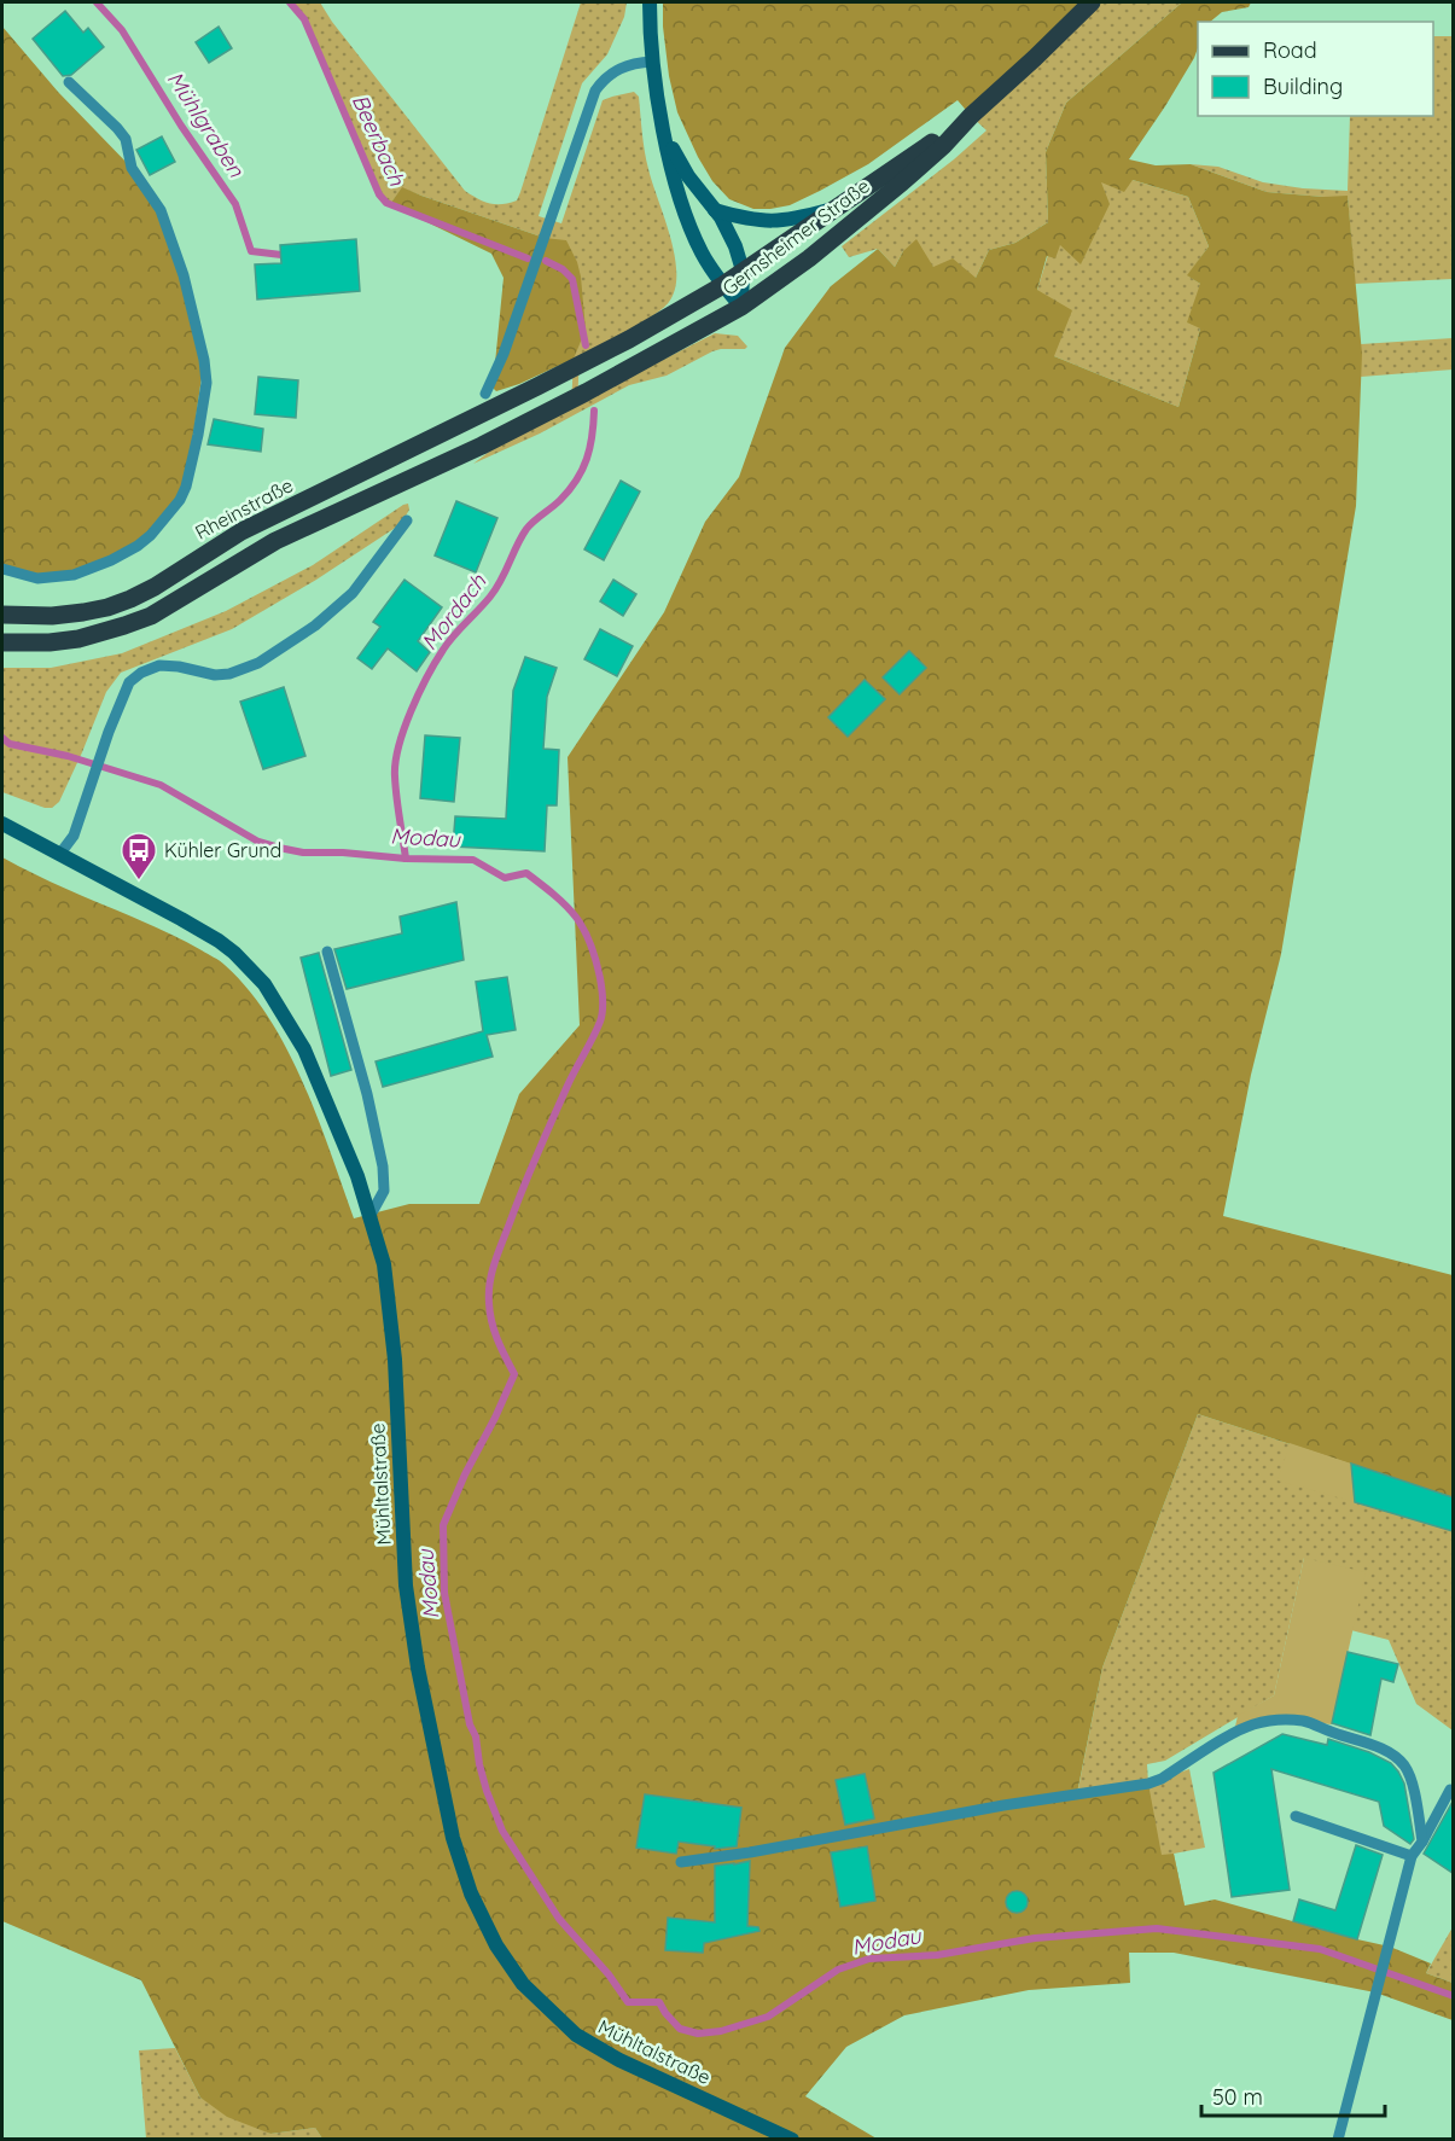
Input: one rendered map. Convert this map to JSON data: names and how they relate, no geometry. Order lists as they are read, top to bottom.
{
  "streets": {
    "main road": ["Gernsheimer Straße", "Rheinstraße"],
    "street": ["Mühltalstraße"]
  },
  "crossings": [
    ["Gernsheimer Straße", "Rheinstraße"]
  ],
  "water": [
    "Mühlgraben",
    "Beerbach",
    "Mordach",
    "Modau"
  ],
  "places": {
    "bus stop": ["Kühler Grund"]
  },
  "legend": ["Road", "Building"],
  "scale_bar": "50 m"
}
